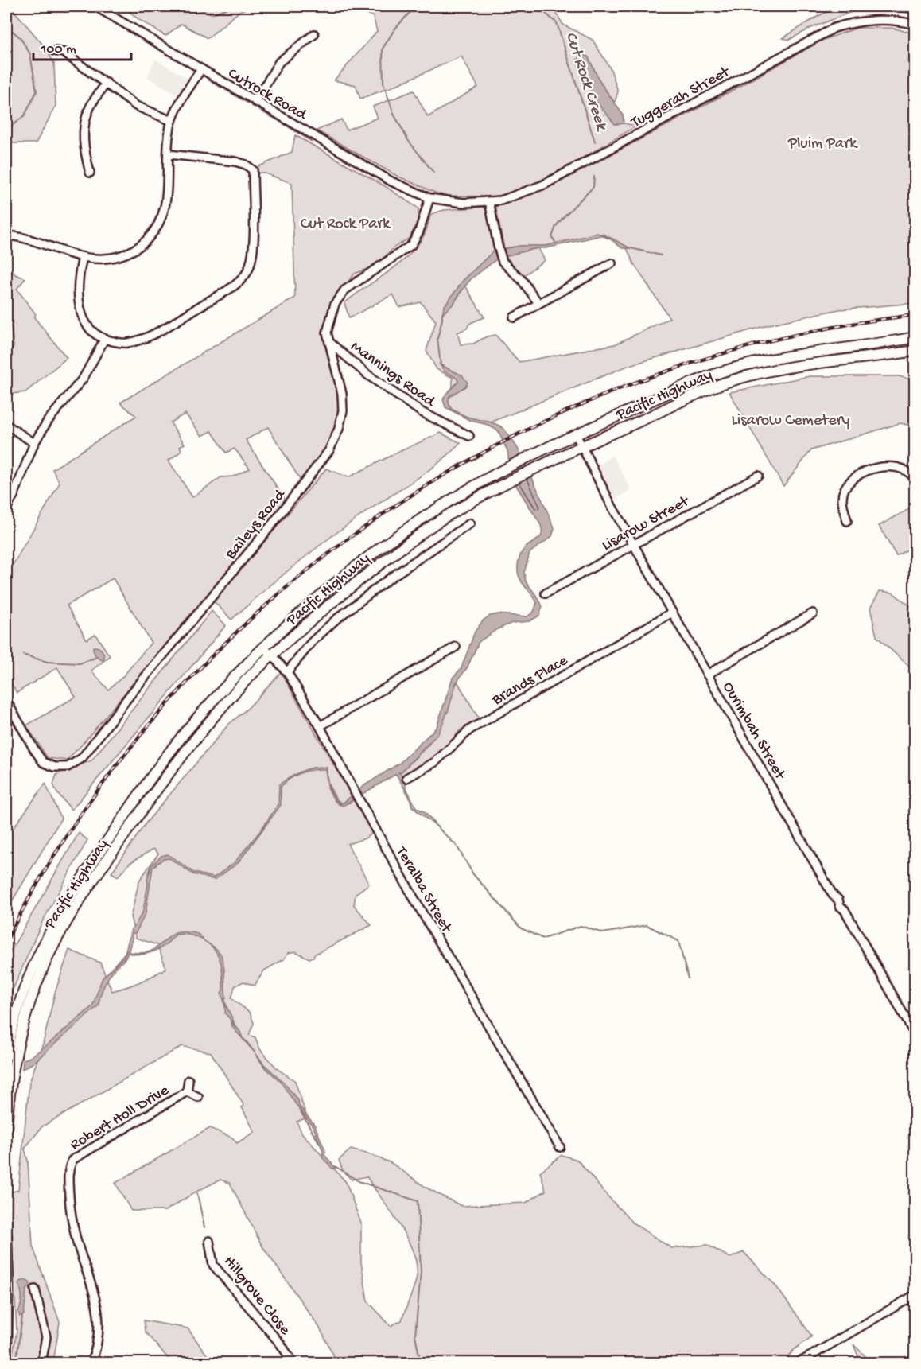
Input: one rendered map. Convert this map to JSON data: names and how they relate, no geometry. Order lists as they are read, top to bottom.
{
  "streets": {
    "main road": ["Pacific Highway"],
    "street": [
      "Cutrock Road",
      "Tuggerah Street",
      "Mannings Road",
      "Lisarow Street",
      "Baileys Road",
      "Brands Place",
      "Ourimbah Street",
      "Teralba Street",
      "Robert Holl Drive",
      "Hillgrove Close"
    ]
  },
  "crossings": [
    ["Cutrock Road", "Tuggerah Street"],
    ["Cutrock Road", "Baileys Road"],
    ["Tuggerah Street", "Baileys Road"],
    ["Mannings Road", "Baileys Road"],
    ["Pacific Highway", "Ourimbah Street"],
    ["Pacific Highway", "Teralba Street"],
    ["Lisarow Street", "Ourimbah Street"],
    ["Brands Place", "Ourimbah Street"]
  ],
  "water": ["Cut Rock Creek"],
  "parks": ["Pluim Park", "Cut Rock Park", "Lisarow Cemetery"],
  "scale_bar": "100 m"
}
